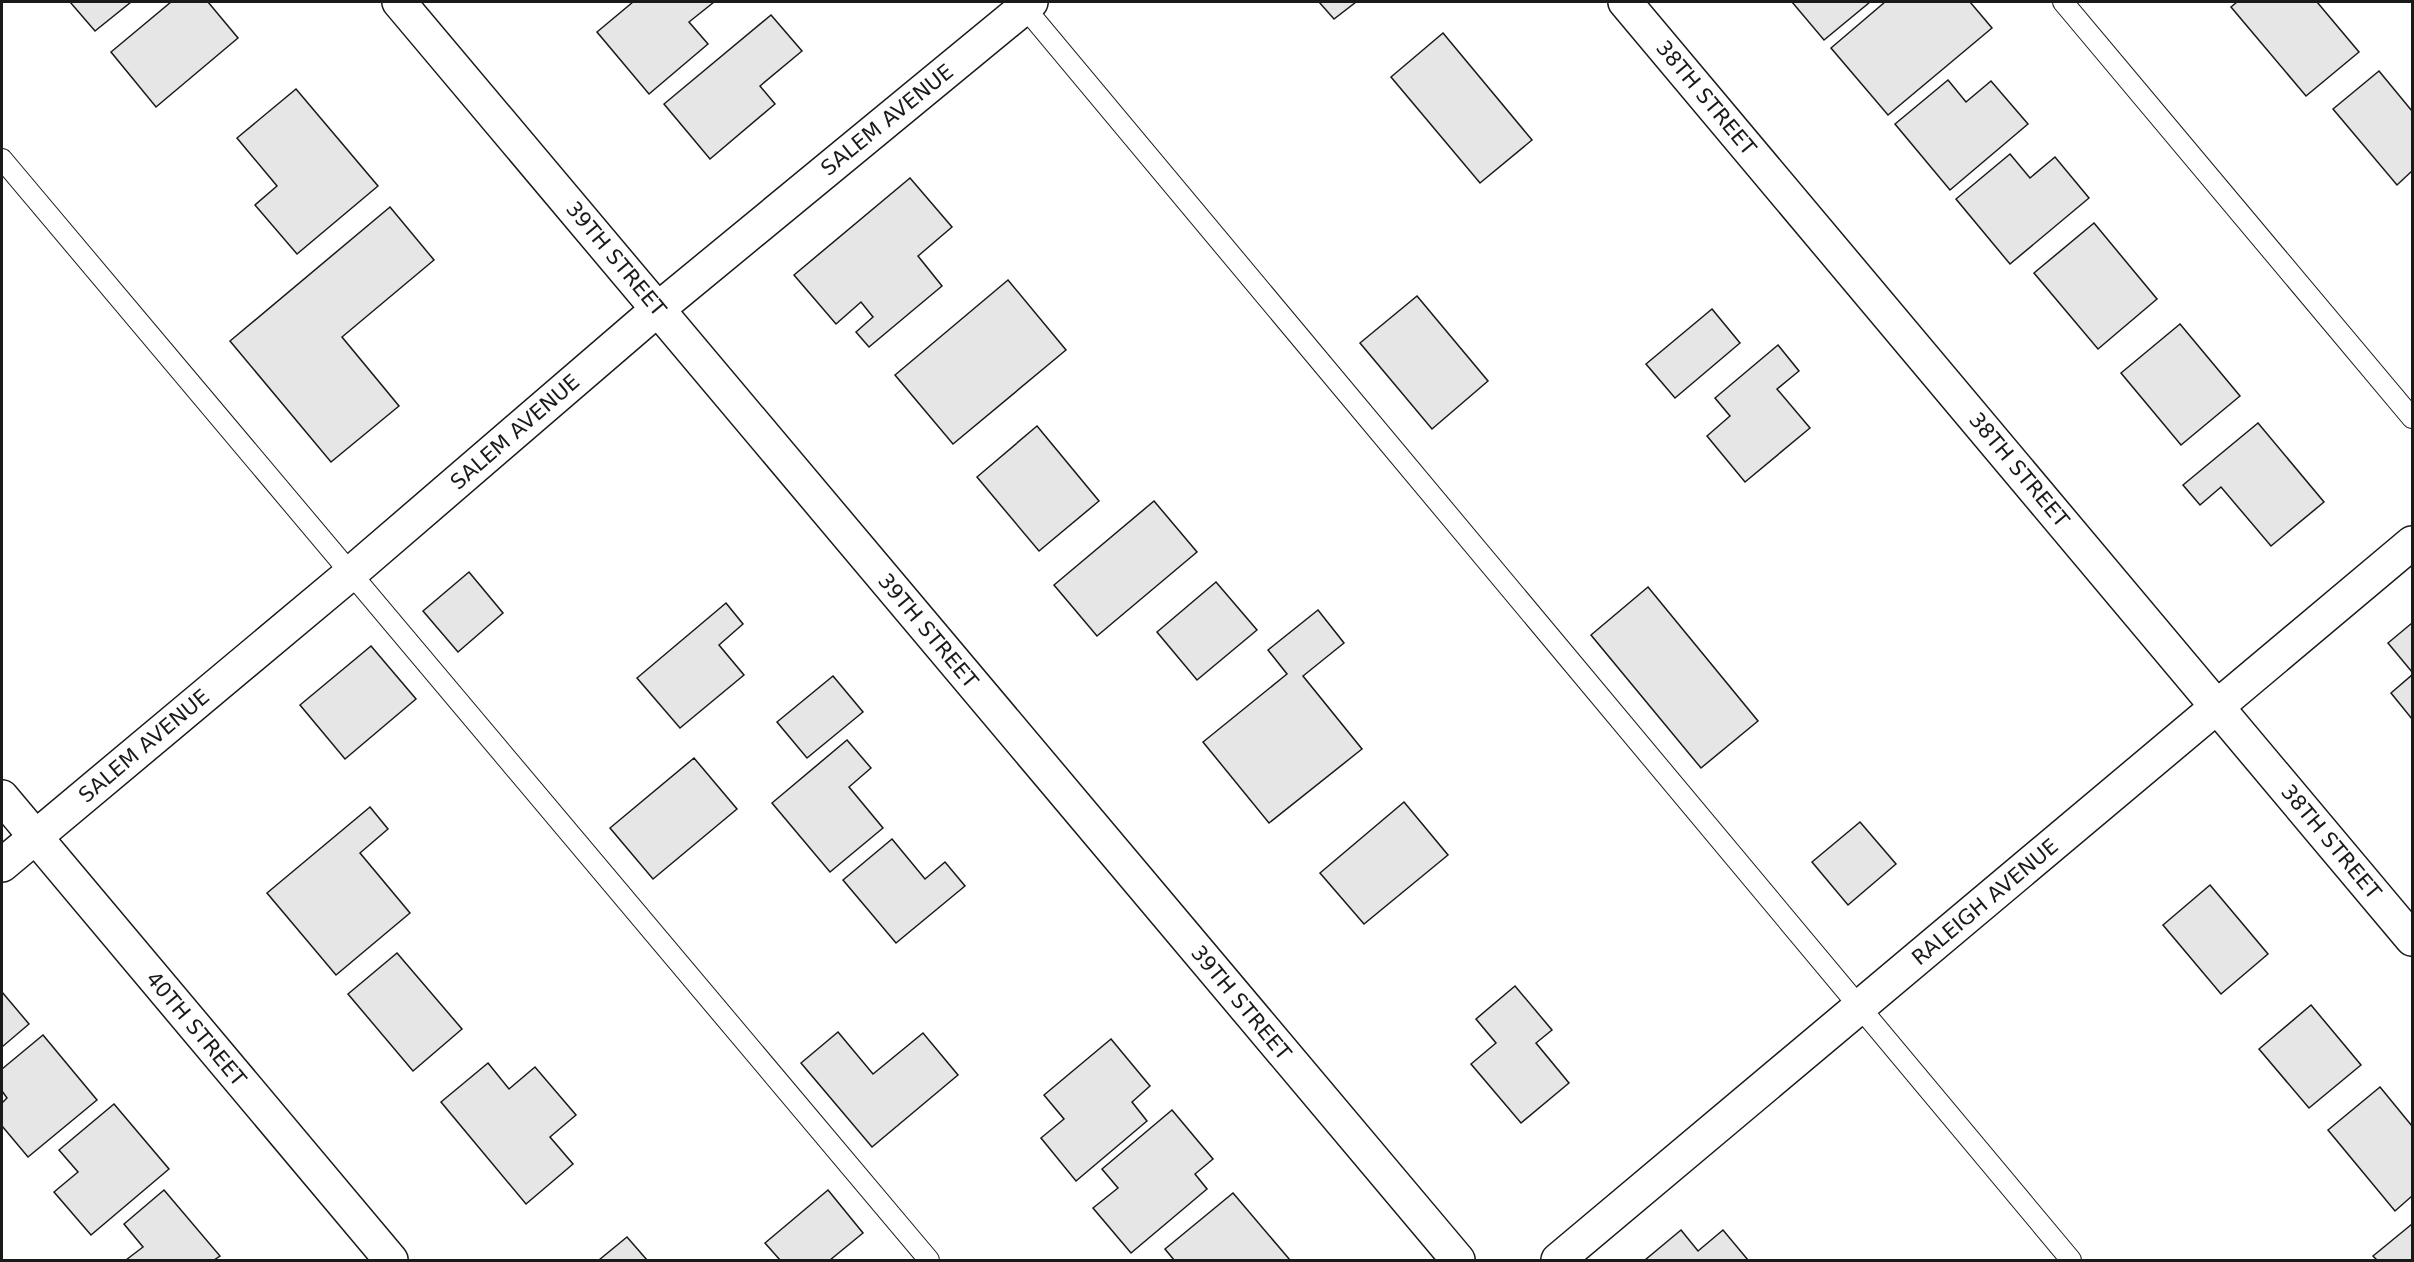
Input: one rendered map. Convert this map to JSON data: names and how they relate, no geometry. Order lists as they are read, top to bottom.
{
  "streets": {
    "street": [
      "38TH STREET",
      "SALEM AVENUE",
      "39TH STREET",
      "RALEIGH AVENUE",
      "40TH STREET"
    ]
  },
  "crossings": [
    ["38TH STREET", "RALEIGH AVENUE"],
    ["SALEM AVENUE", "39TH STREET"],
    ["SALEM AVENUE", "40TH STREET"]
  ]
}
